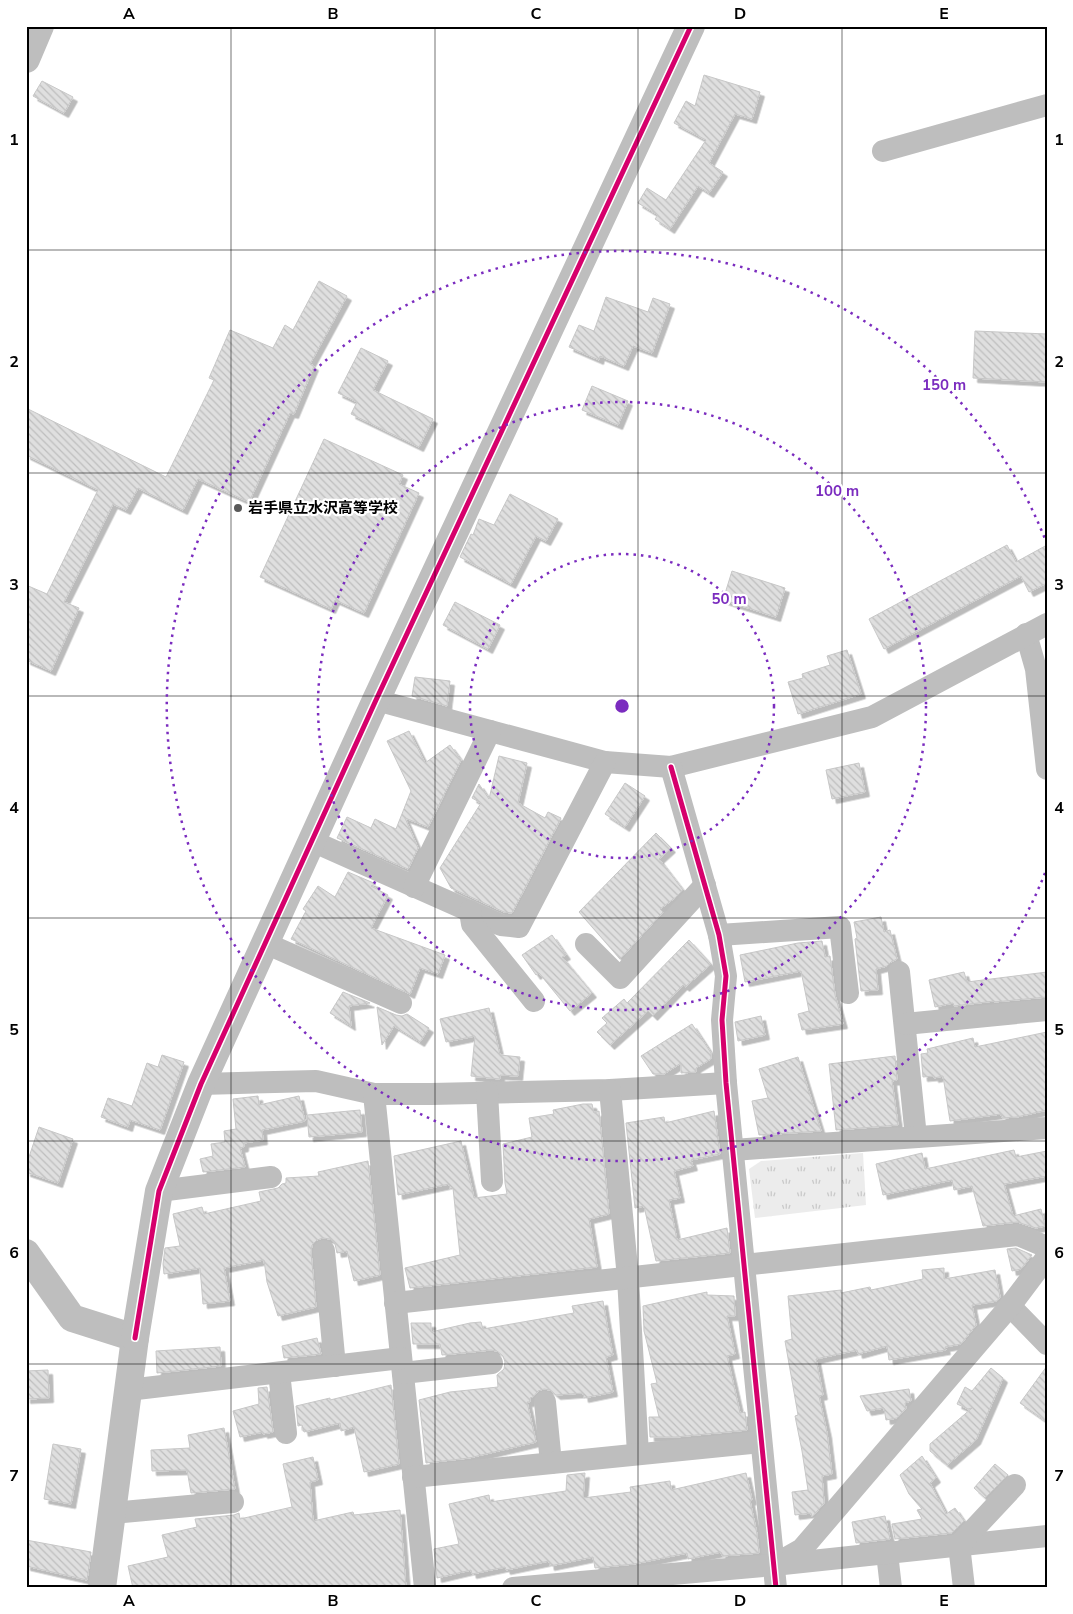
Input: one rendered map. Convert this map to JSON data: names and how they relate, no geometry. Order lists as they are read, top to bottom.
{
  "places": ["岩手県立水沢高等学校"],
  "grid": {
    "columns": [
      "A",
      "B",
      "C",
      "D",
      "E"
    ],
    "rows": [
      "1",
      "2",
      "3",
      "4",
      "5",
      "6",
      "7"
    ]
  },
  "rings": ["150 m", "100 m", "50 m"]
}
